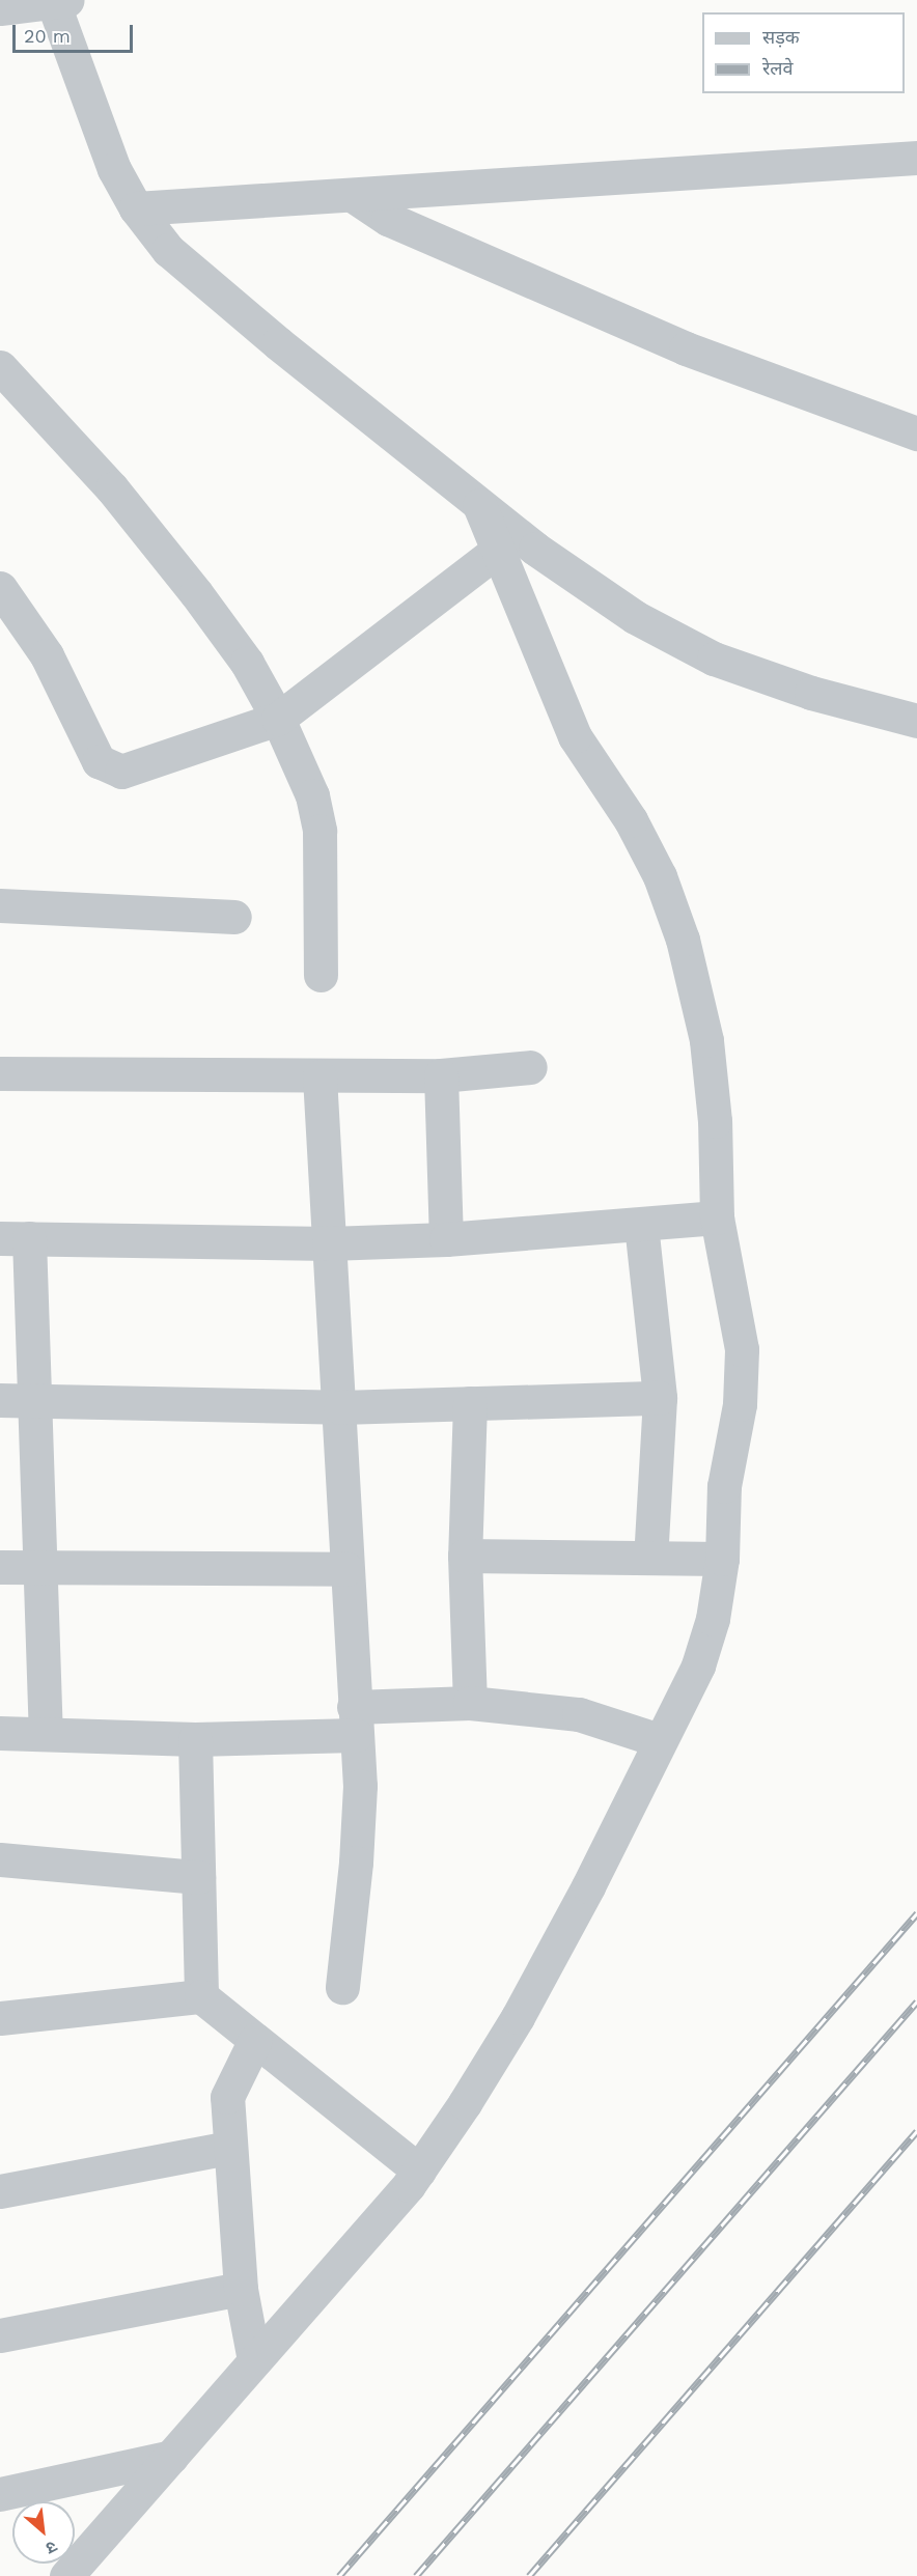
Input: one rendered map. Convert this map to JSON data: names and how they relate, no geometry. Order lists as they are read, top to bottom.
{
  "legend": ["सड़क", "रेलवे"],
  "scale_bar": "20 m",
  "north": "bottom right"
}
